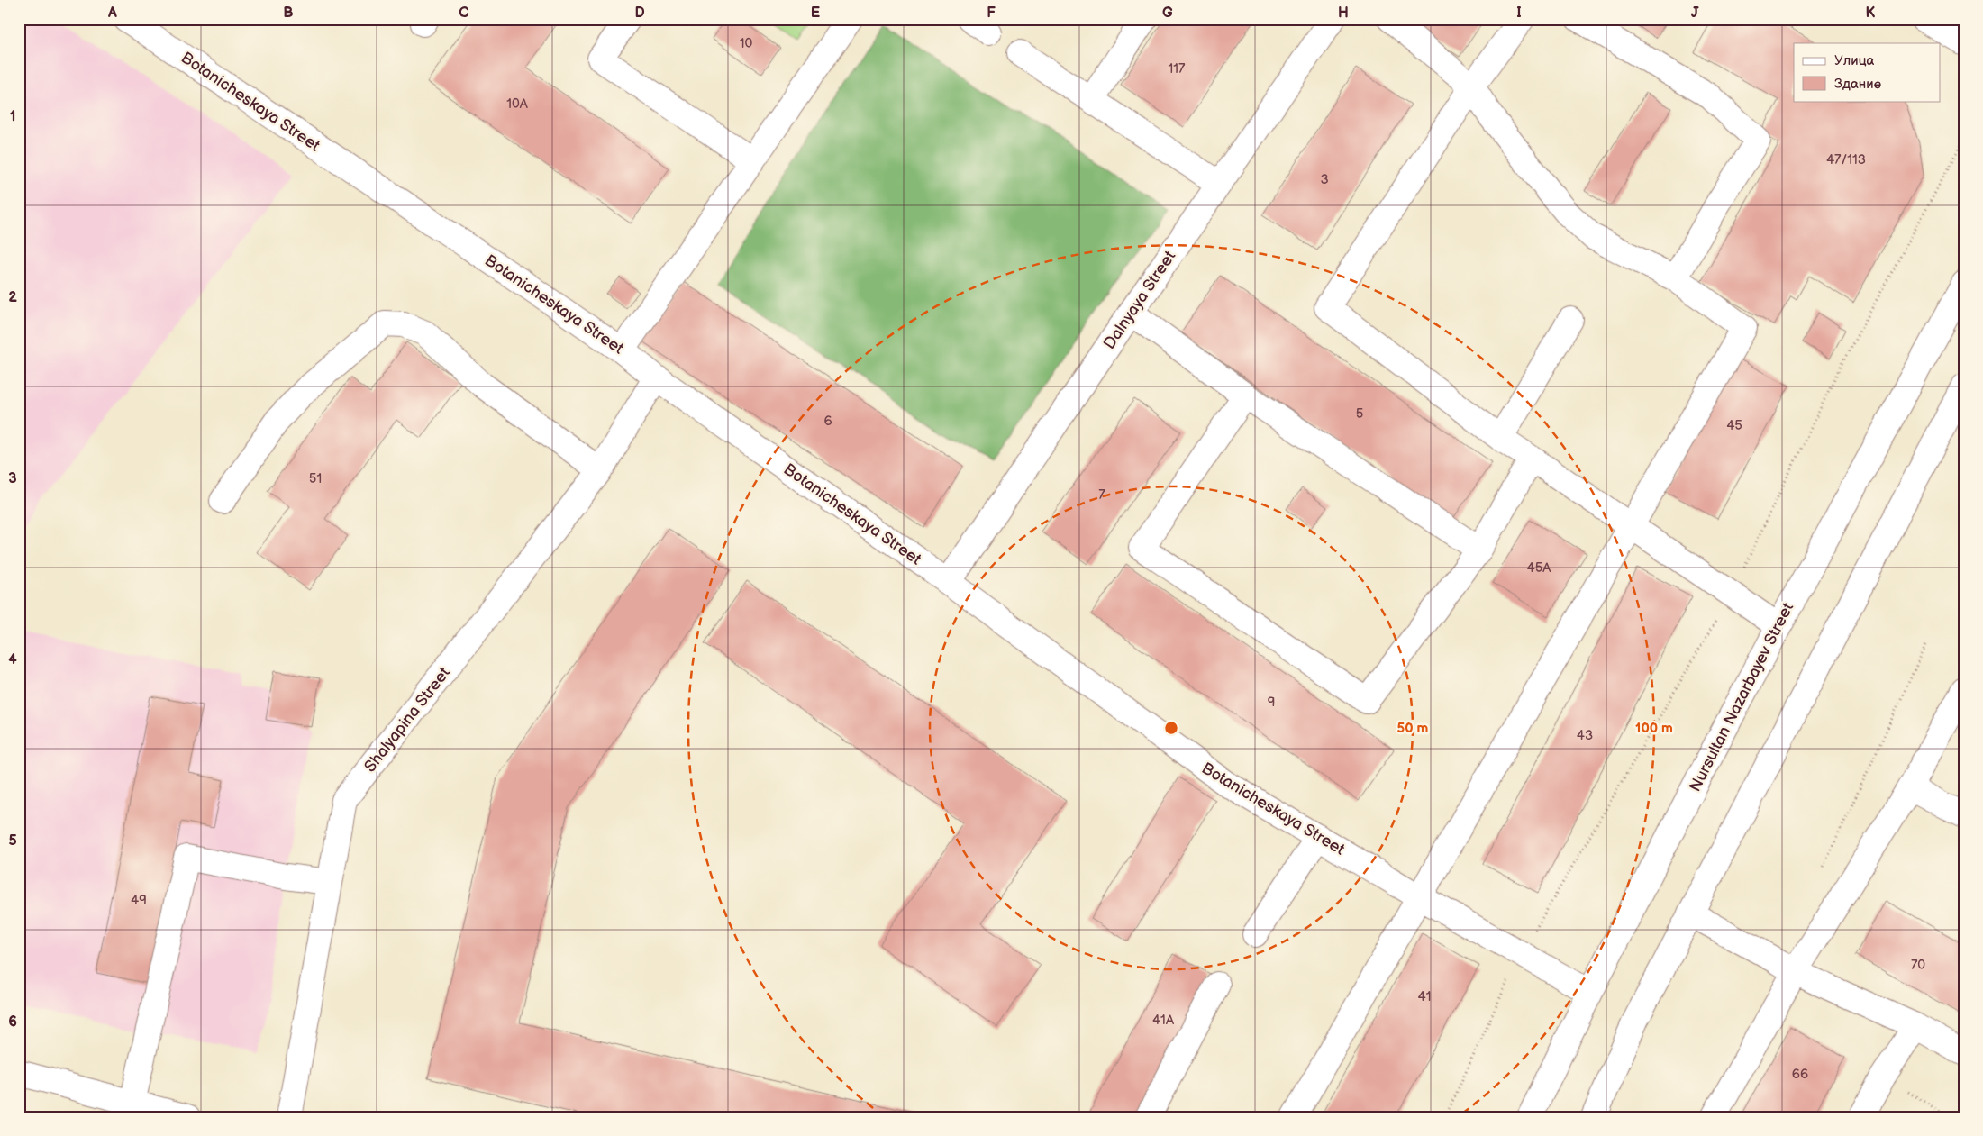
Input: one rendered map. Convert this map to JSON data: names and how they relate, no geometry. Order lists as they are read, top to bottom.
{
  "streets": {
    "street": [
      "Botanicheskaya Street",
      "Dalnyaya Street",
      "Nursultan Nazarbayev Street",
      "Shalyapina Street"
    ]
  },
  "crossings": [
    ["Botanicheskaya Street", "Dalnyaya Street"],
    ["Botanicheskaya Street", "Nursultan Nazarbayev Street"],
    ["Botanicheskaya Street", "Shalyapina Street"]
  ],
  "house_numbers": [
    "10",
    "117",
    "10А",
    "47/113",
    "3",
    "5",
    "6",
    "45",
    "51",
    "7",
    "45А",
    "9",
    "43",
    "49",
    "70",
    "41",
    "41А",
    "66"
  ],
  "legend": ["Улица", "Здание"],
  "grid": {
    "columns": [
      "A",
      "B",
      "C",
      "D",
      "E",
      "F",
      "G",
      "H",
      "I",
      "J",
      "K"
    ],
    "rows": [
      "1",
      "2",
      "3",
      "4",
      "5",
      "6"
    ]
  },
  "rings": ["50 m", "100 m"]
}
